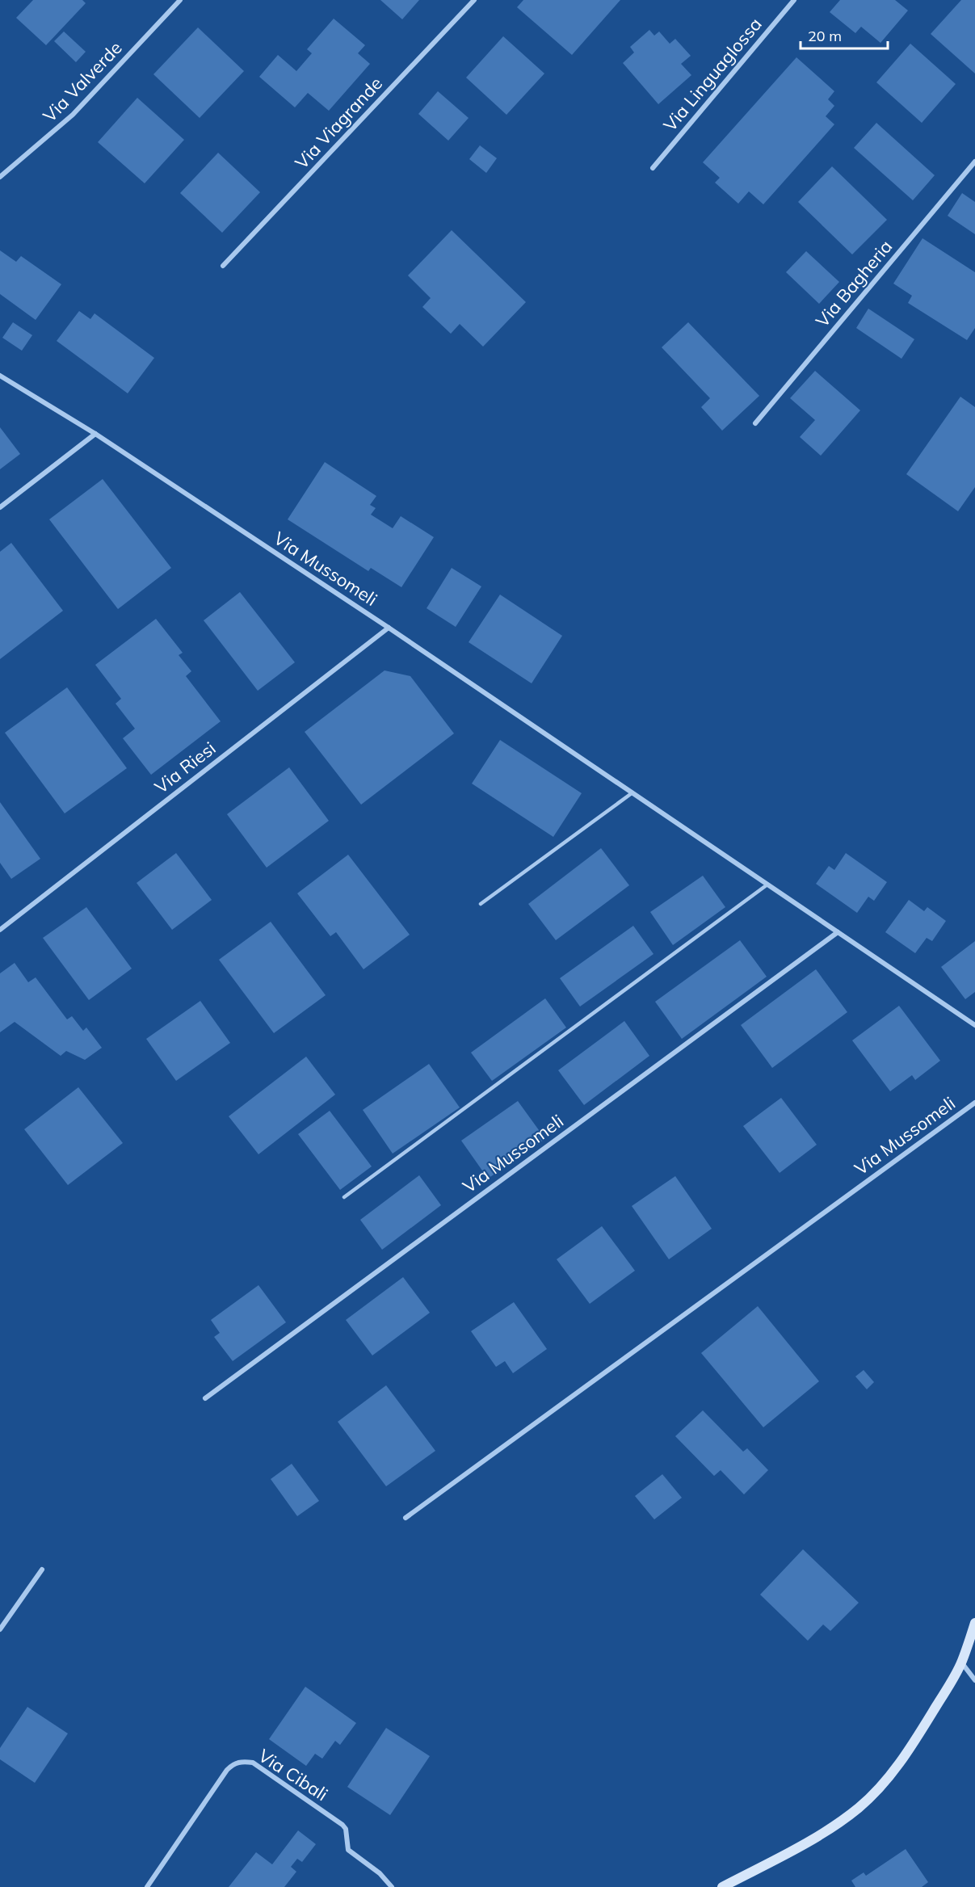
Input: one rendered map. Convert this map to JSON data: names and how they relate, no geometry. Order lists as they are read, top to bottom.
{
  "streets": {
    "street": [
      "Via Linguaglossa",
      "Via Valverde",
      "Via Viagrande",
      "Via Bagheria",
      "Via Mussomeli",
      "Via Riesi",
      "Via Cibali"
    ]
  },
  "crossings": [
    ["Via Mussomeli", "Via Riesi"]
  ],
  "scale_bar": "20 m"
}
